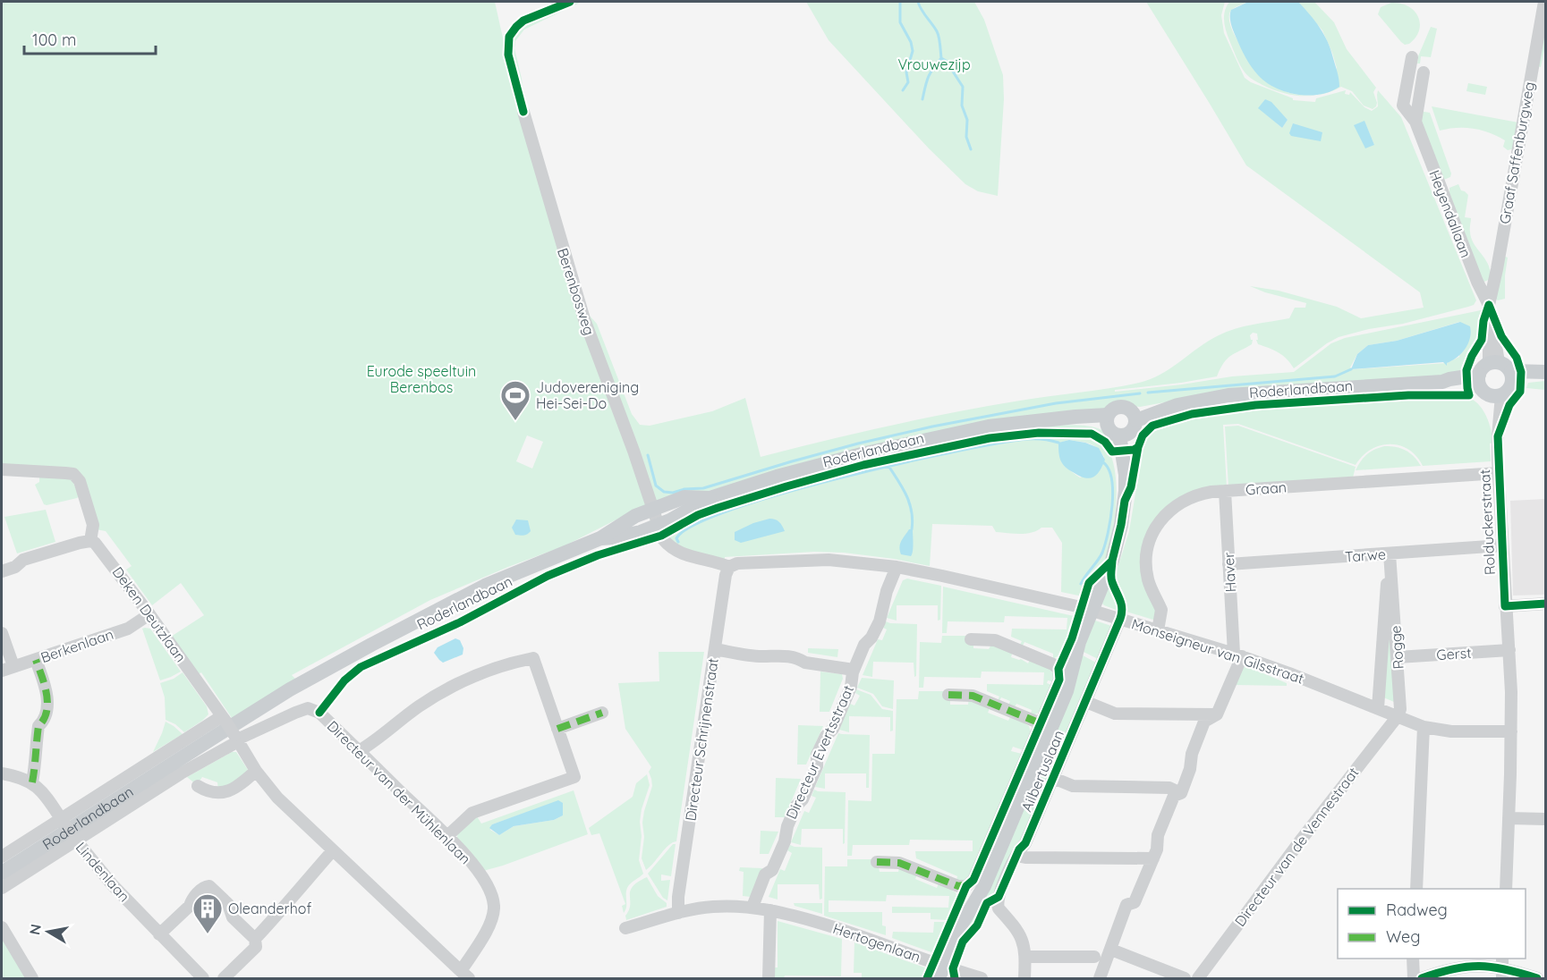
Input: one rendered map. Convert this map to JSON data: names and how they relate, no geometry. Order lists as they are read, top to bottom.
{
  "streets": {
    "main road": ["Roderlandbaan", "Ailbertuslaan"],
    "street": [
      "Graaf Saffenburgweg",
      "Heyendallaan",
      "Berenbosweg",
      "Graan",
      "Rolduckerstraat",
      "Tarwe",
      "Haver",
      "Deken Deutzlaan",
      "Berkenlaan",
      "Rogge",
      "Monseigneur van Gilsstraat",
      "Gerst",
      "Directeur Schrijnenstraat",
      "Directeur Evertsstraat",
      "Directeur van der Mühlenlaan",
      "Directeur van de Vennestraat",
      "Lindenlaan",
      "Hertogenlaan"
    ]
  },
  "crossings": [
    ["Graaf Saffenburgweg", "Heyendallaan"],
    ["Graaf Saffenburgweg", "Roderlandbaan"],
    ["Graaf Saffenburgweg", "Rolduckerstraat"],
    ["Berenbosweg", "Roderlandbaan"],
    ["Berenbosweg", "Monseigneur van Gilsstraat"],
    ["Berenbosweg", "Directeur Schrijnenstraat"],
    ["Roderlandbaan", "Rolduckerstraat"],
    ["Roderlandbaan", "Ailbertuslaan"],
    ["Graan", "Rolduckerstraat"],
    ["Graan", "Haver"],
    ["Graan", "Monseigneur van Gilsstraat"],
    ["Rolduckerstraat", "Tarwe"],
    ["Rolduckerstraat", "Monseigneur van Gilsstraat"],
    ["Rolduckerstraat", "Gerst"],
    ["Tarwe", "Haver"],
    ["Tarwe", "Rogge"],
    ["Haver", "Monseigneur van Gilsstraat"],
    ["Deken Deutzlaan", "Berkenlaan"],
    ["Deken Deutzlaan", "Directeur van der Mühlenlaan"],
    ["Rogge", "Monseigneur van Gilsstraat"],
    ["Rogge", "Gerst"],
    ["Rogge", "Directeur van de Vennestraat"],
    ["Monseigneur van Gilsstraat", "Directeur Schrijnenstraat"],
    ["Monseigneur van Gilsstraat", "Directeur Evertsstraat"],
    ["Monseigneur van Gilsstraat", "Ailbertuslaan"],
    ["Monseigneur van Gilsstraat", "Directeur van de Vennestraat"],
    ["Directeur Schrijnenstraat", "Hertogenlaan"],
    ["Directeur Evertsstraat", "Hertogenlaan"],
    ["Ailbertuslaan", "Hertogenlaan"],
    ["Directeur van der Mühlenlaan", "Lindenlaan"]
  ],
  "parks": ["Vrouwezijp", "Eurode speeltuin Berenbos"],
  "places": {
    "sports": ["Judovereniging Hei-Sei-Do"],
    "building": ["Oleanderhof"]
  },
  "legend": ["Radweg", "Weg"],
  "scale_bar": "100 m",
  "north": "left"
}
